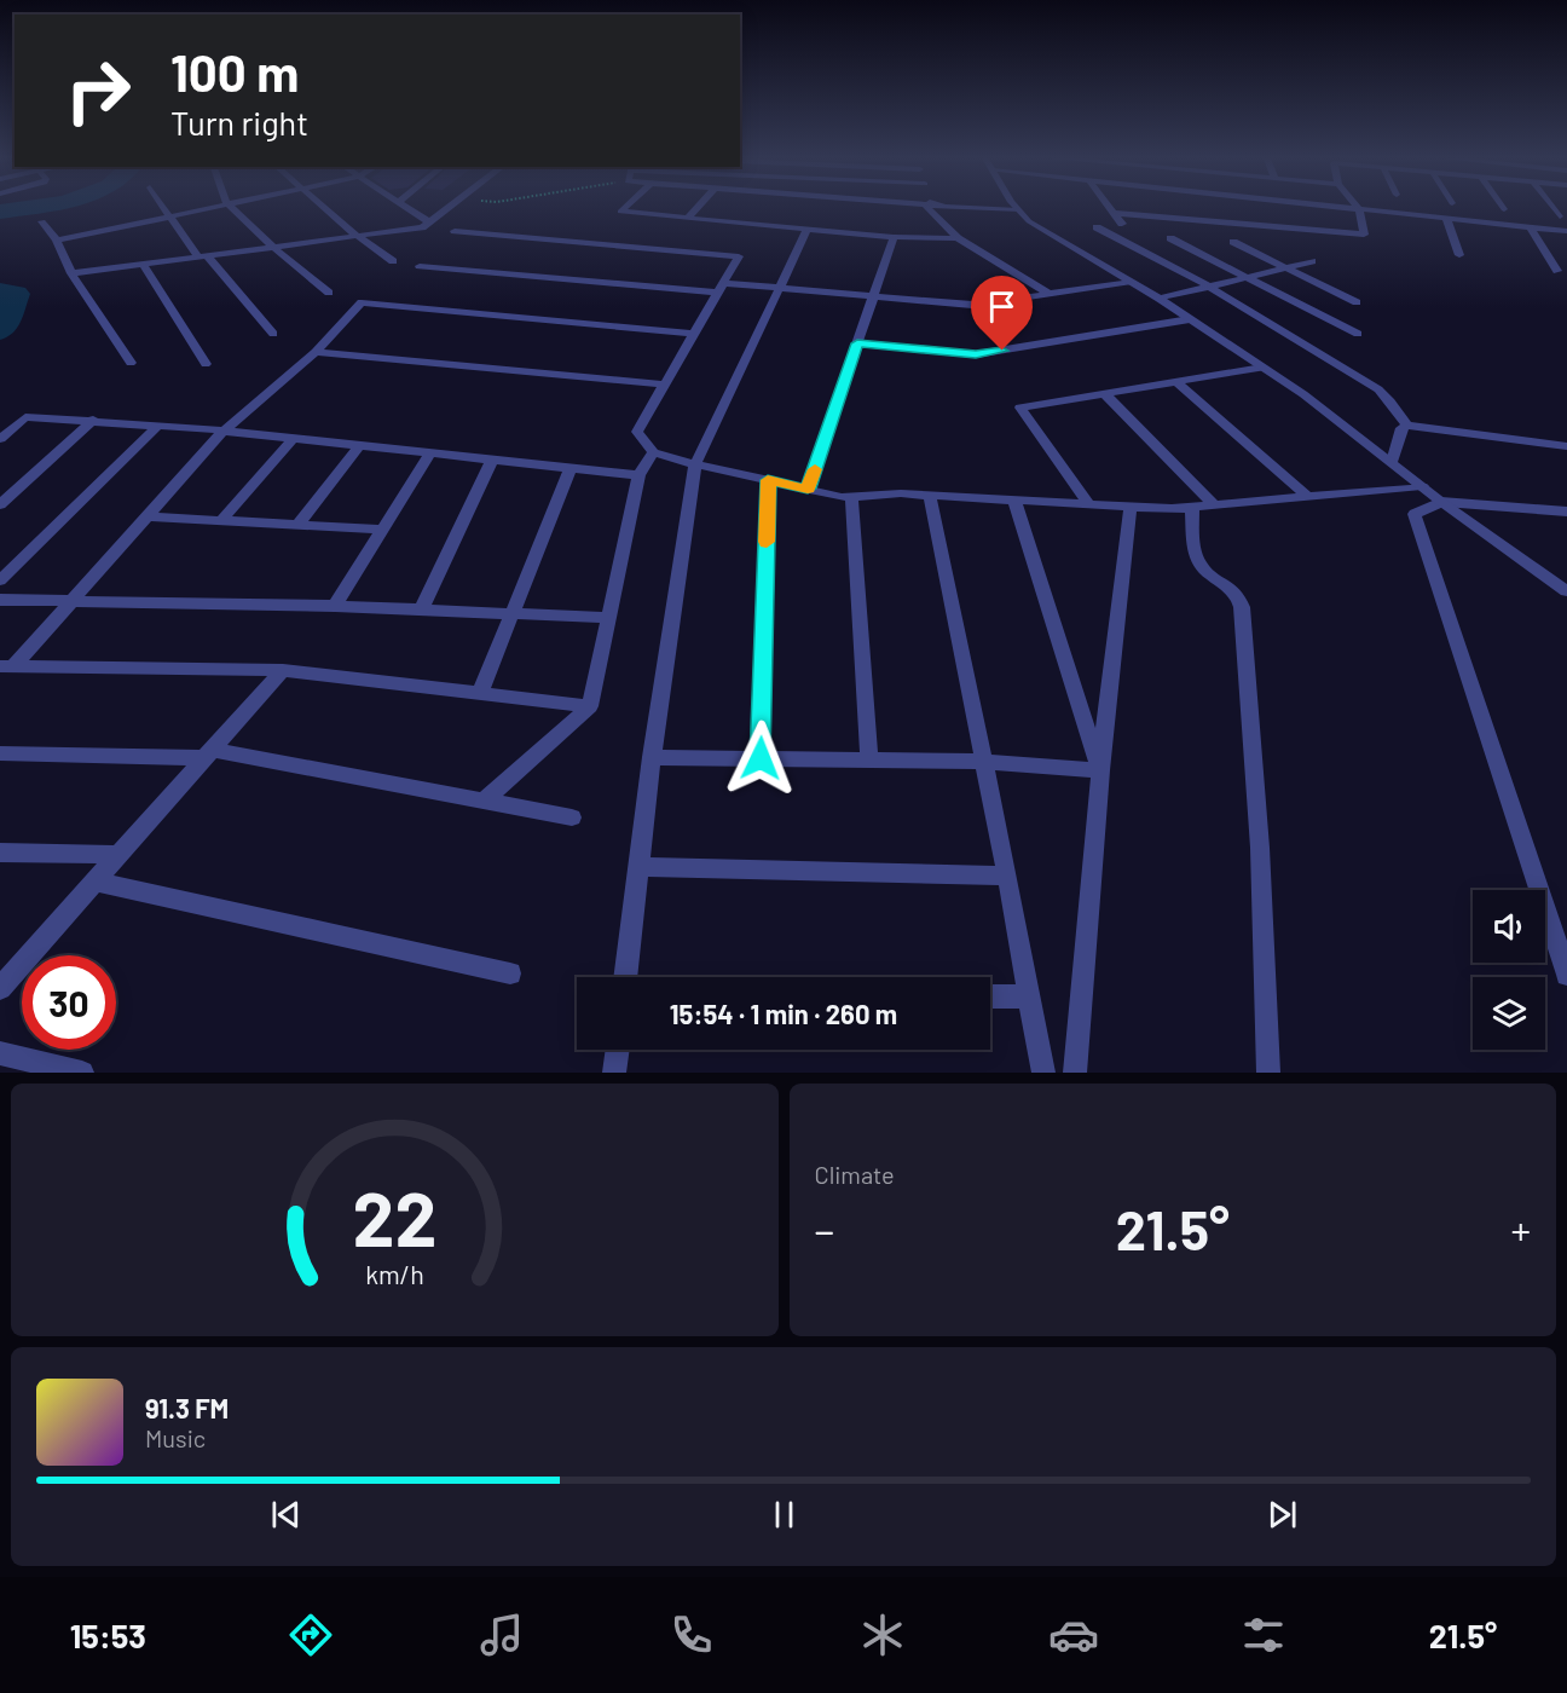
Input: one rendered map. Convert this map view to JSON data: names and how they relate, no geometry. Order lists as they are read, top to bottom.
{
  "page": {
    "turn": ["100 m", "Turn right"],
    "limit": "30",
    "trip": "15:54 · 1 min · 260 m",
    "tile": "Climate",
    "heat": ["−", "21.5°", "+"],
    "song": ["91.3 FM", "Music"],
    "tabs": ["15:53", "21.5°"],
    "gauge": ["22", "km/h"]
  }
}
